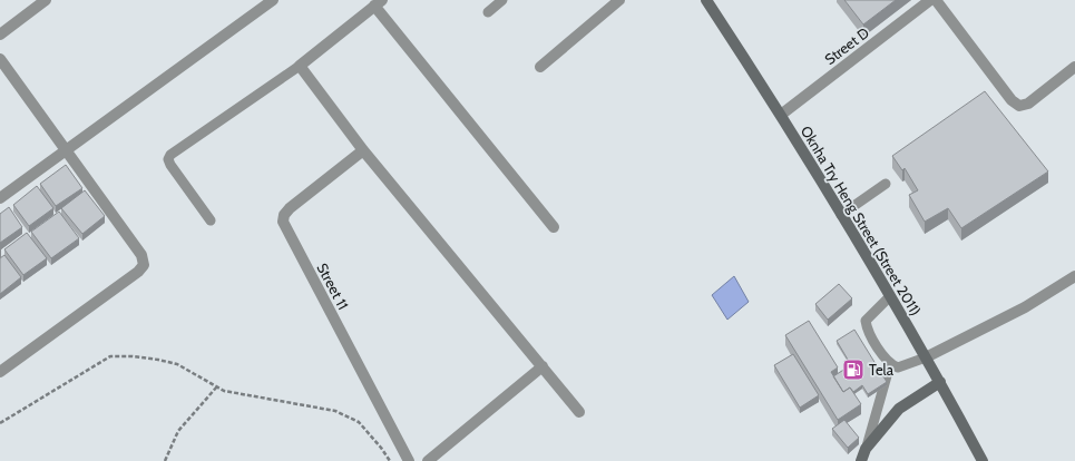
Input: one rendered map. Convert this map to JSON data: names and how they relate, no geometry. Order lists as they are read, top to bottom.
{
  "streets": {
    "main road": ["Oknha Try Heng Street (Street 2011)"],
    "street": ["Street D", "Street 11"]
  },
  "crossings": [
    ["Street D", "Oknha Try Heng Street (Street 2011)"]
  ],
  "places": {
    "fuel station": ["Tela"]
  }
}
